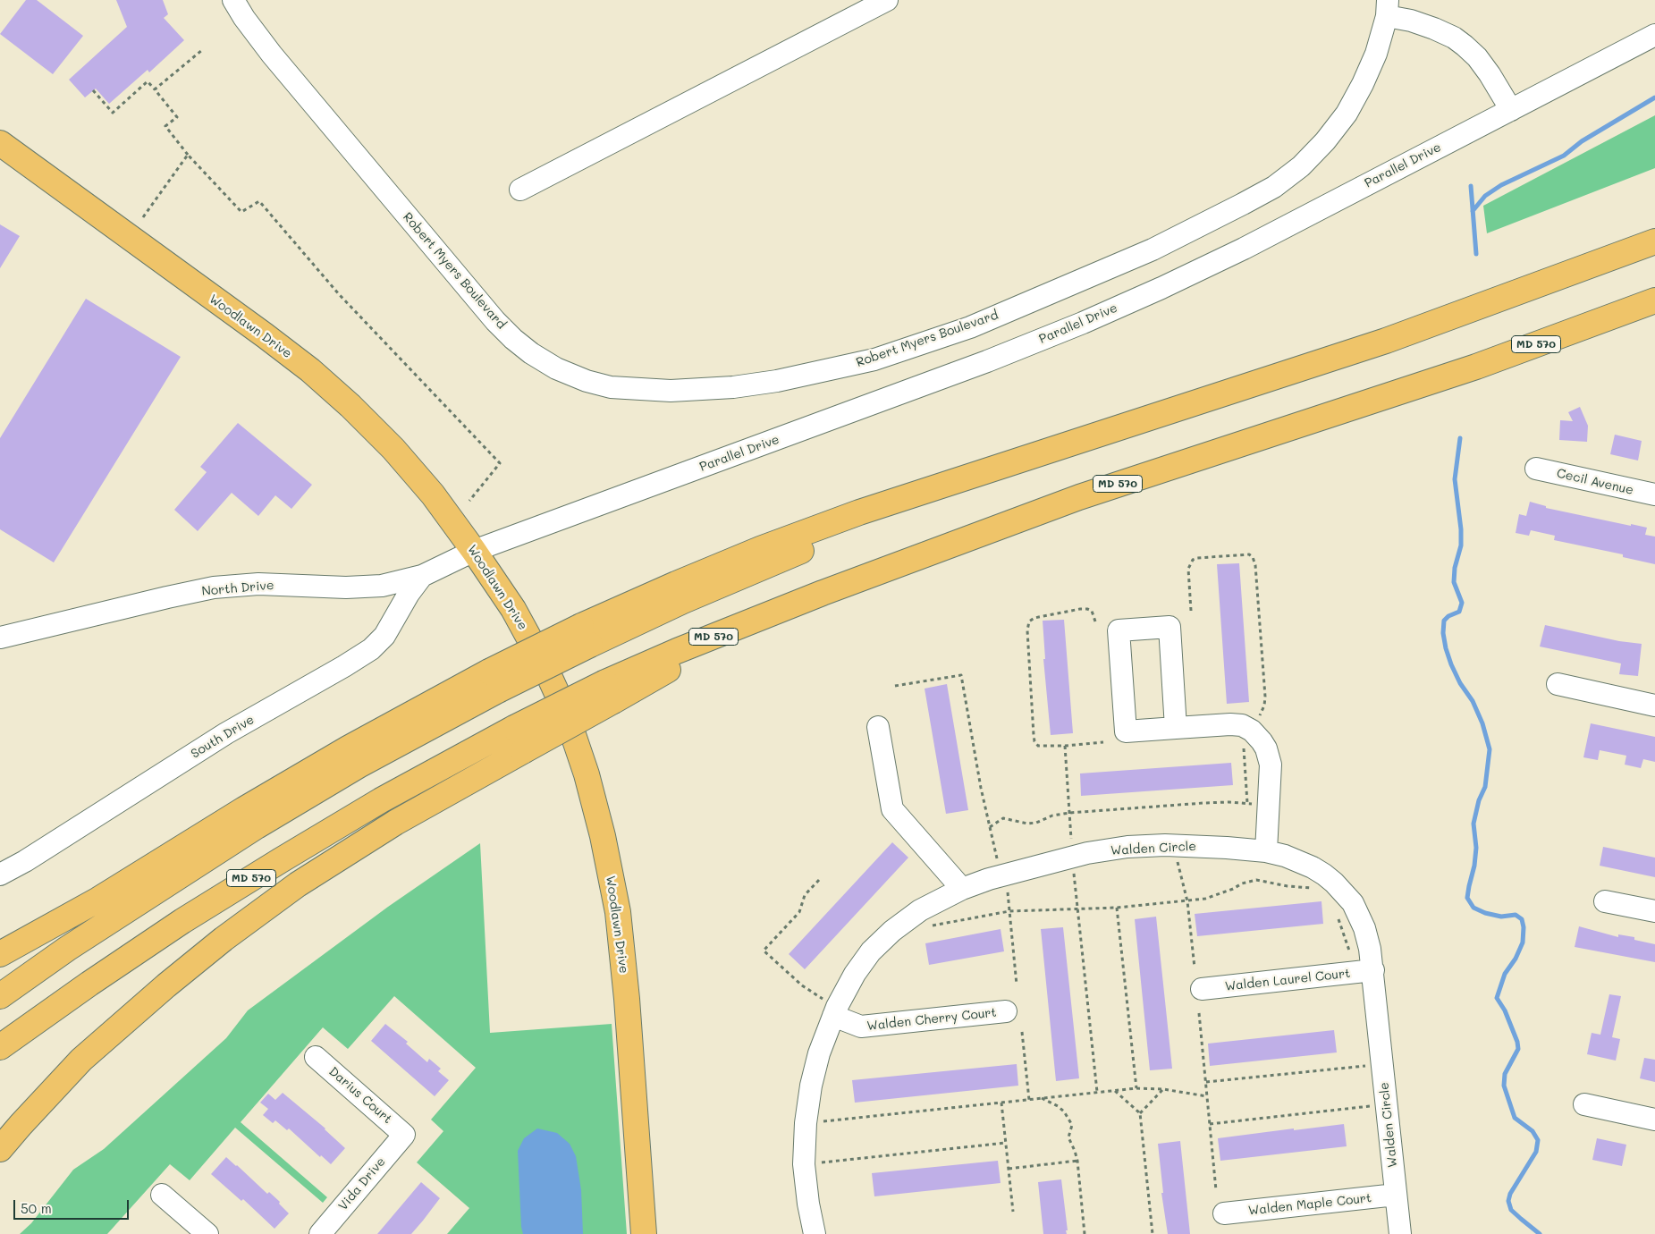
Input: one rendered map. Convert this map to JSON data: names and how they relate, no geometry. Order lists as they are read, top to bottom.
{
  "streets": {
    "main road": ["Woodlawn Drive", "MD 570"],
    "street": [
      "Parallel Drive",
      "Robert Myers Boulevard",
      "Cecil Avenue",
      "North Drive",
      "South Drive",
      "Walden Circle",
      "Walden Laurel Court",
      "Walden Cherry Court",
      "Darius Court",
      "Vida Drive",
      "Walden Maple Court"
    ]
  },
  "crossings": [
    ["Parallel Drive", "Woodlawn Drive"],
    ["Parallel Drive", "North Drive"],
    ["Woodlawn Drive", "North Drive"],
    ["North Drive", "South Drive"],
    ["Walden Circle", "Walden Laurel Court"],
    ["Walden Circle", "Walden Cherry Court"],
    ["Walden Circle", "Walden Maple Court"],
    ["Darius Court", "Vida Drive"]
  ],
  "scale_bar": "50 m"
}
